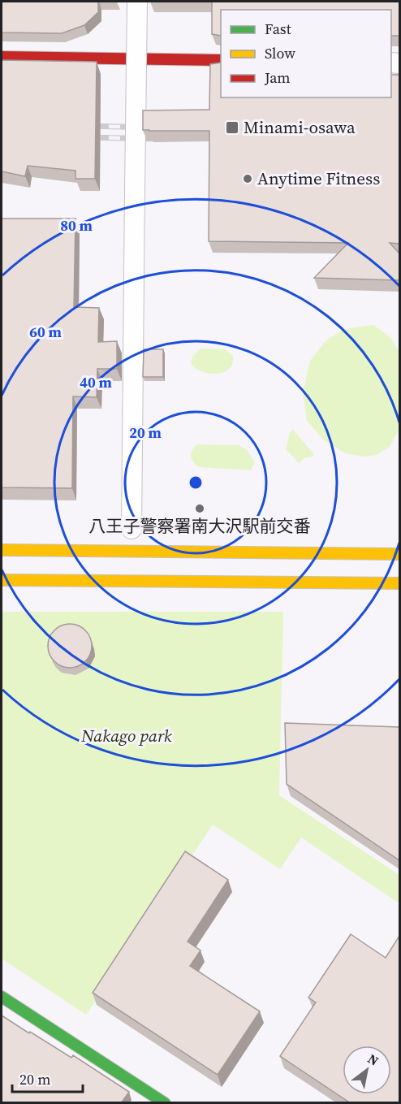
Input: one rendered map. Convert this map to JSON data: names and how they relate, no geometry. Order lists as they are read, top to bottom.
{
  "parks": ["Nakago park"],
  "places": {
    "transit": ["Minami-osawa"],
    "other": ["Anytime Fitness", "八王子警察署南大沢駅前交番"]
  },
  "legend": ["Fast", "Slow", "Jam"],
  "scale_bar": "20 m",
  "north": "top right",
  "rings": [
    "80 m",
    "60 m",
    "40 m",
    "20 m"
  ]
}
